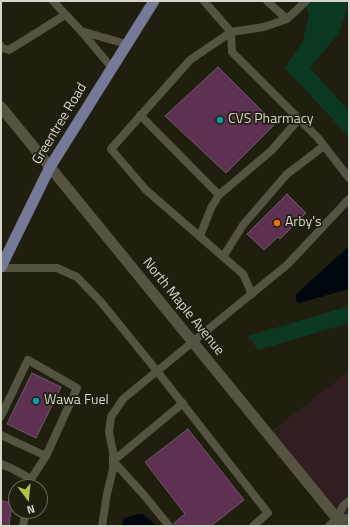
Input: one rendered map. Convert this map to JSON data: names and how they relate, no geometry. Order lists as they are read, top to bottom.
{
  "streets": {
    "main road": ["Greentree Road", "North Maple Avenue"]
  },
  "crossings": [
    ["Greentree Road", "North Maple Avenue"]
  ],
  "places": ["CVS Pharmacy", "Arby's", "Wawa Fuel"],
  "north": "bottom"
}
